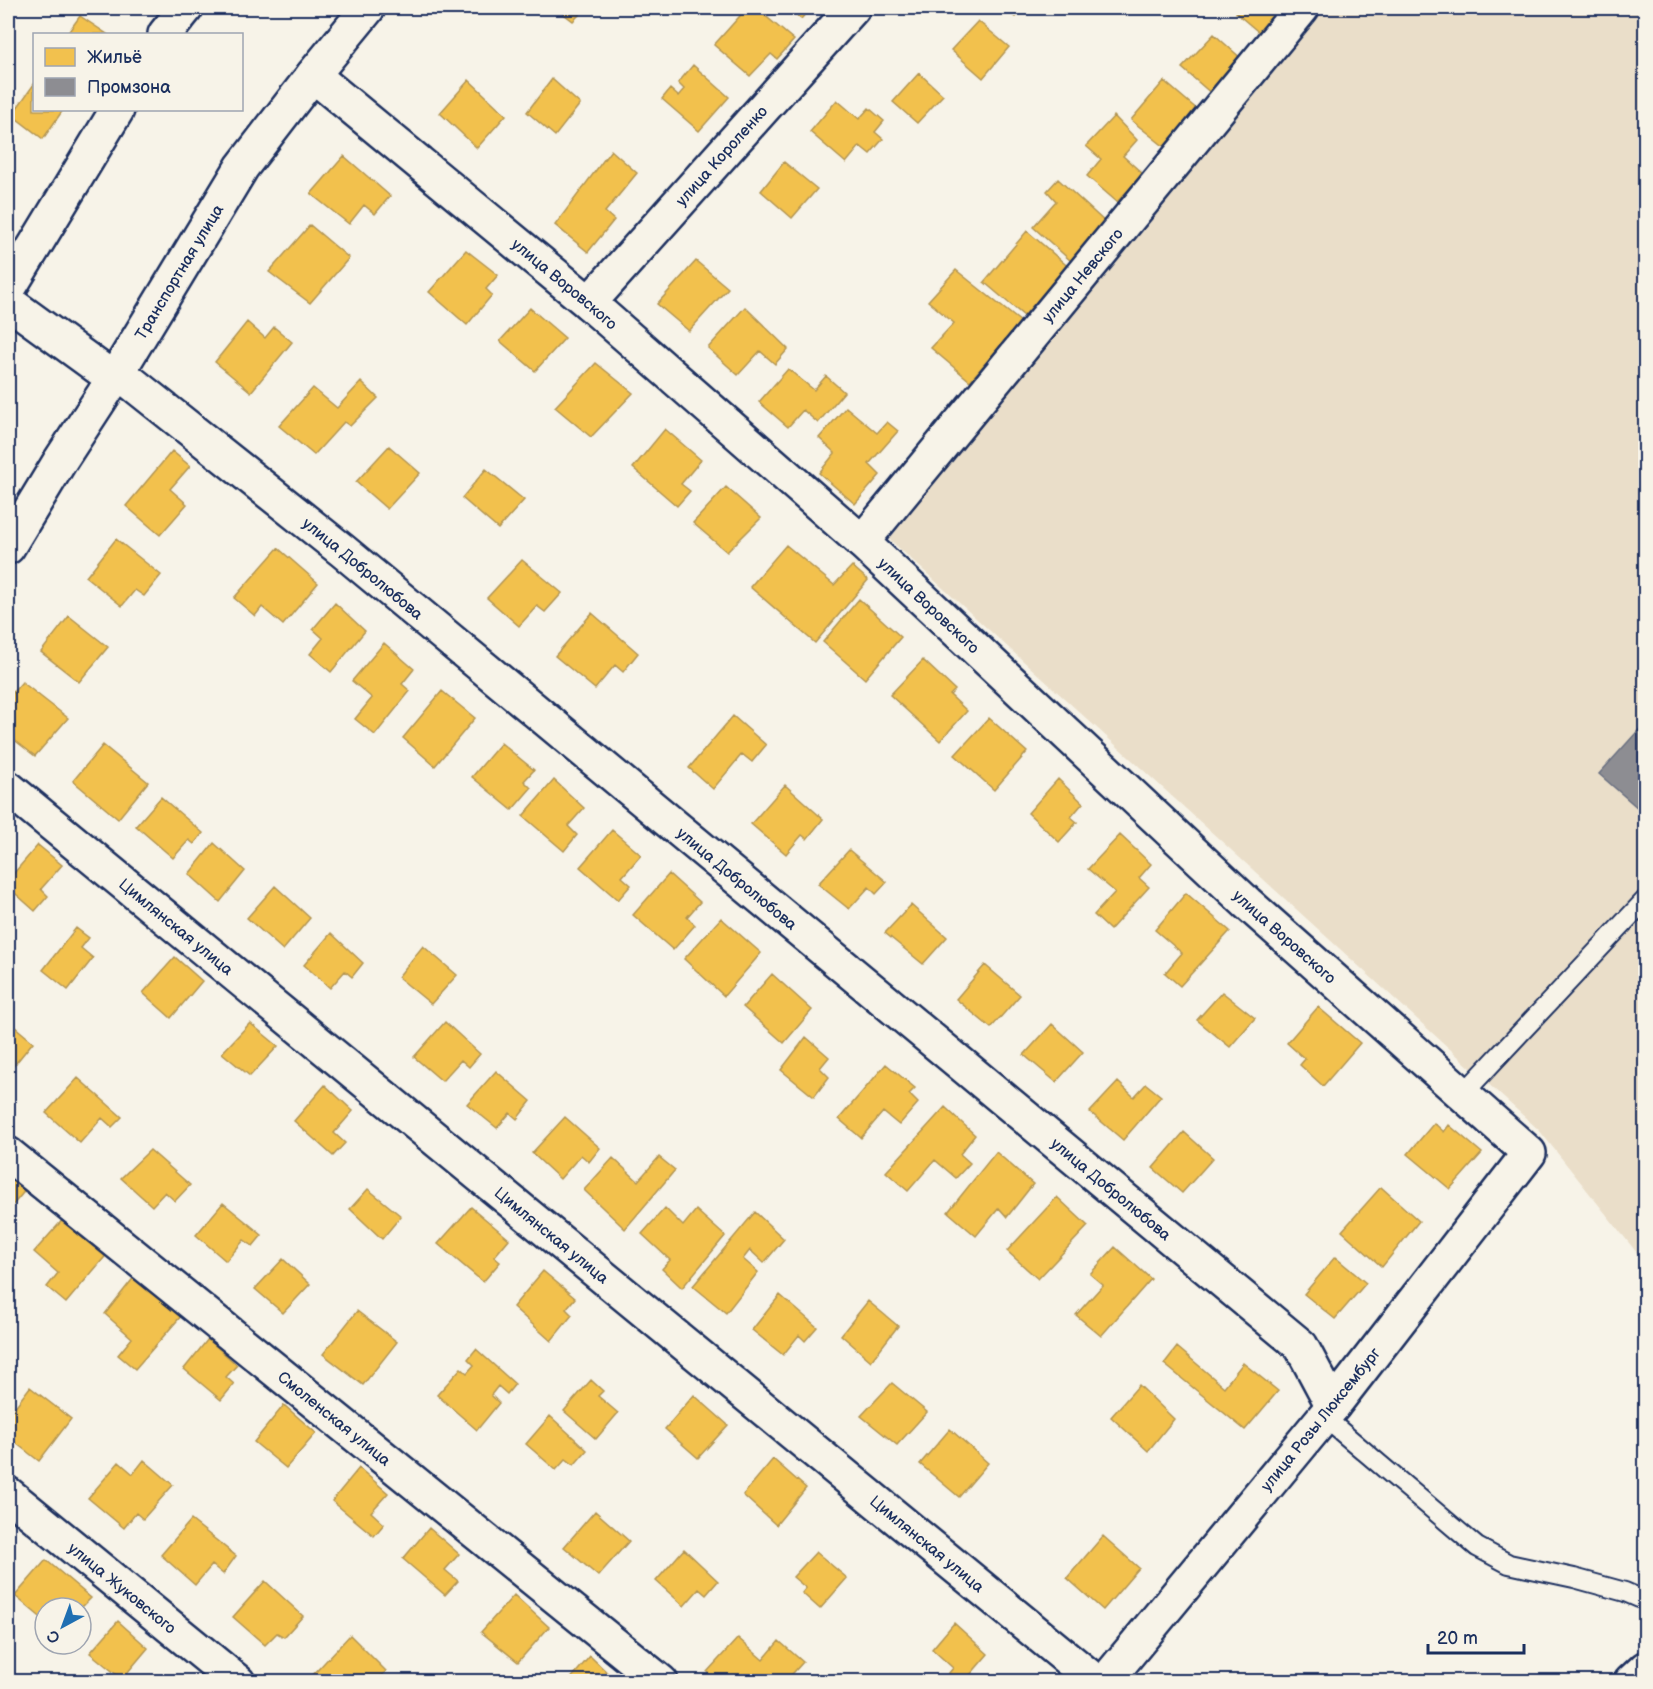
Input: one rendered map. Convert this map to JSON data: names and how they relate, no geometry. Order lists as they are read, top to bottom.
{
  "streets": {
    "street": [
      "улица Короленко",
      "Транспортная улица",
      "улица Невского",
      "улица Воровского",
      "улица Добролюбова",
      "Цимлянская улица",
      "Смоленская улица",
      "улица Розы Люксембург",
      "улица Жуковского"
    ]
  },
  "crossings": [
    ["улица Короленко", "улица Воровского"],
    ["Транспортная улица", "улица Воровского"],
    ["Транспортная улица", "улица Добролюбова"],
    ["улица Невского", "улица Воровского"],
    ["улица Воровского", "улица Розы Люксембург"],
    ["улица Добролюбова", "улица Розы Люксембург"]
  ],
  "legend": ["Жильё", "Промзона"],
  "scale_bar": "20 m",
  "north": "bottom left"
}
